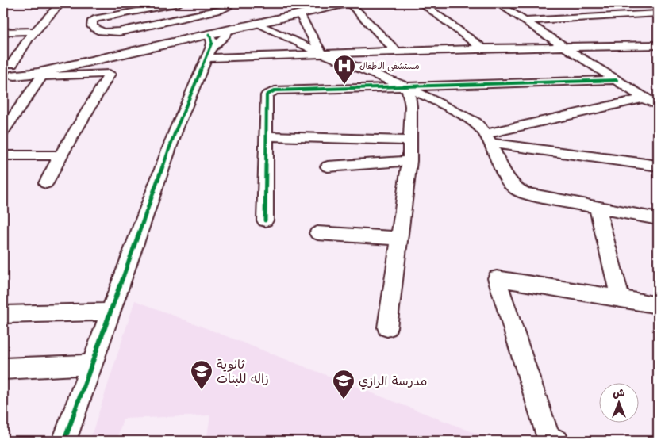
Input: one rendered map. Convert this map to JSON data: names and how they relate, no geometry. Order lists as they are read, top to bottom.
{
  "places": {
    "hospital": ["مستشفى الاطفال"],
    "school or university": ["ثانوية زاله للبنات", "مدرسة الرازي"]
  },
  "north": "top"
}
